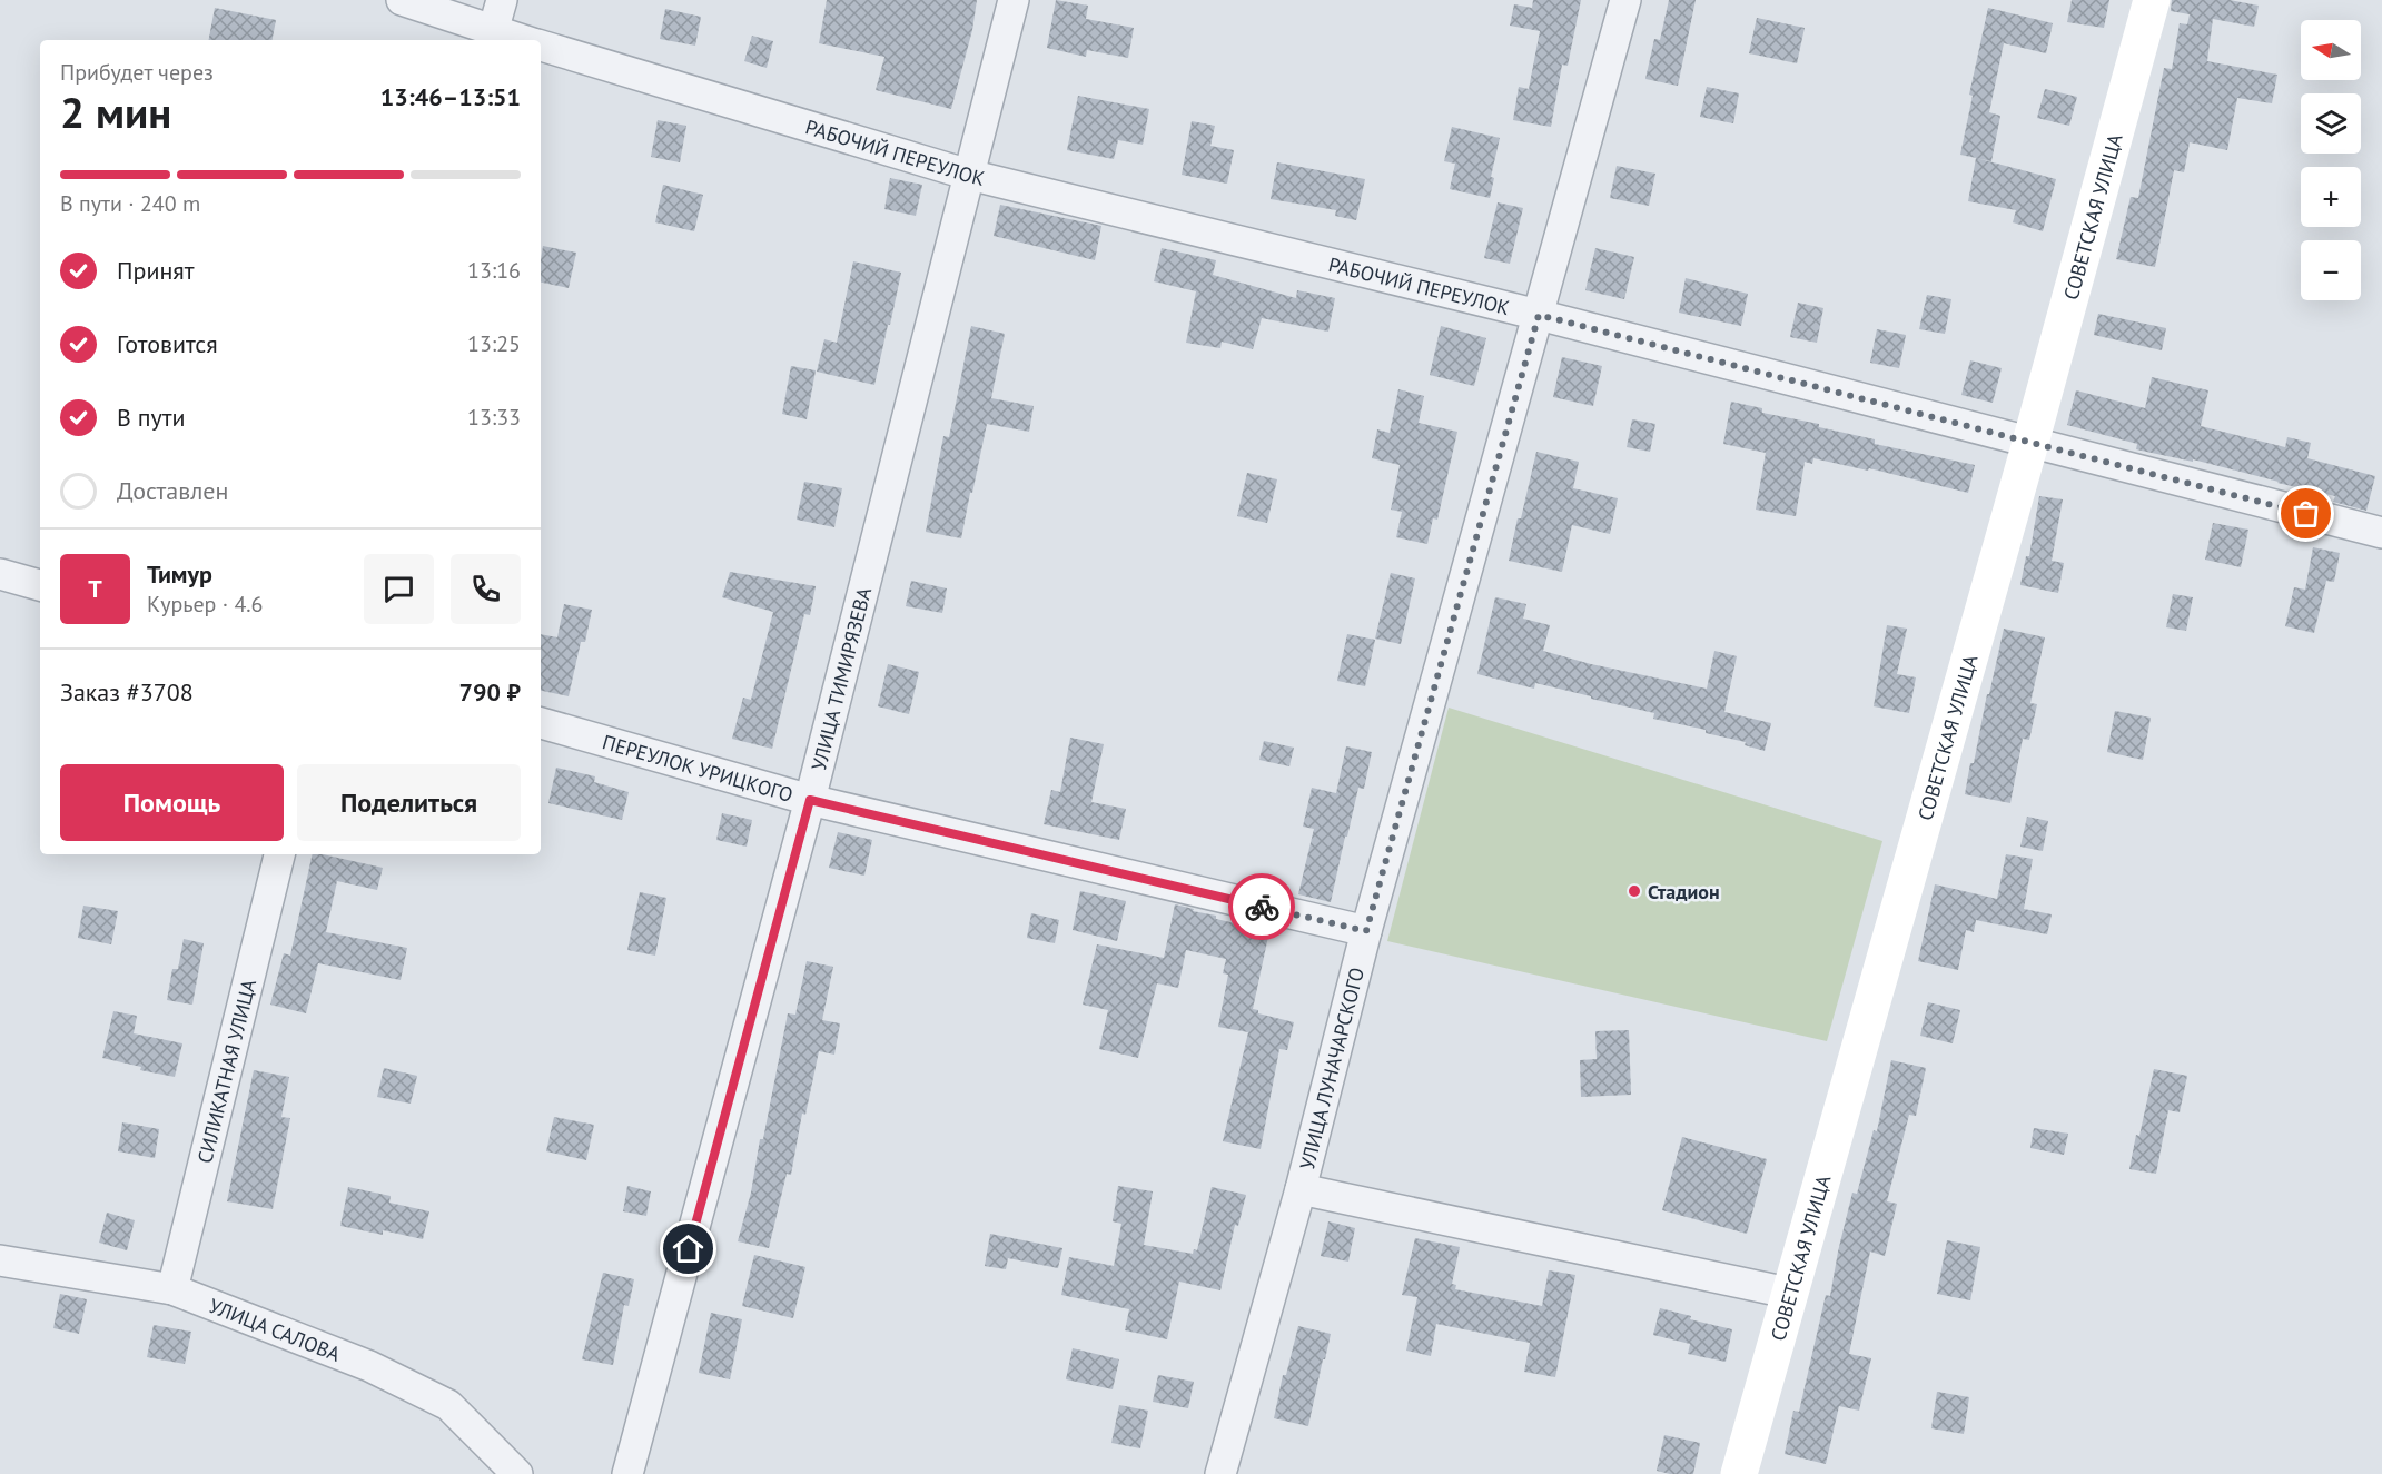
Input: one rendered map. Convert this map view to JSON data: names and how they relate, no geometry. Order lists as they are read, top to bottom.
{
  "streets": {
    "main road": ["СОВЕТСКАЯ УЛИЦА"],
    "street": [
      "РАБОЧИЙ ПЕРЕУЛОК",
      "УЛИЦА ТИМИРЯЗЕВА",
      "ПЕРЕУЛОК УРИЦКОГО",
      "УЛИЦА ЛУНАЧАРСКОГО",
      "СИЛИКАТНАЯ УЛИЦА",
      "УЛИЦА САЛОВА"
    ]
  },
  "crossings": [
    ["РАБОЧИЙ ПЕРЕУЛОК", "СОВЕТСКАЯ УЛИЦА"],
    ["РАБОЧИЙ ПЕРЕУЛОК", "УЛИЦА ТИМИРЯЗЕВА"],
    ["РАБОЧИЙ ПЕРЕУЛОК", "УЛИЦА ЛУНАЧАРСКОГО"],
    ["УЛИЦА ТИМИРЯЗЕВА", "ПЕРЕУЛОК УРИЦКОГО"],
    ["ПЕРЕУЛОК УРИЦКОГО", "УЛИЦА ЛУНАЧАРСКОГО"],
    ["СИЛИКАТНАЯ УЛИЦА", "УЛИЦА САЛОВА"]
  ],
  "places": ["Стадион"],
  "north": "left",
  "page": {
    "map_buttons": ["+", "−"],
    "heading": ["2 мин", "Прибудет через", "13:46–13:51"],
    "panel": [
      "Тимур",
      "Курьер · 4.6",
      "Заказ #3708",
      "790 ₽"
    ],
    "bar": "В пути · 240 m",
    "list": [
      ["Принят", "13:16"],
      ["Готовится", "13:25"],
      ["В пути", "13:33"],
      "Доставлен"
    ],
    "round": "Т",
    "buttons": ["Помощь", "Поделиться"]
  }
}
